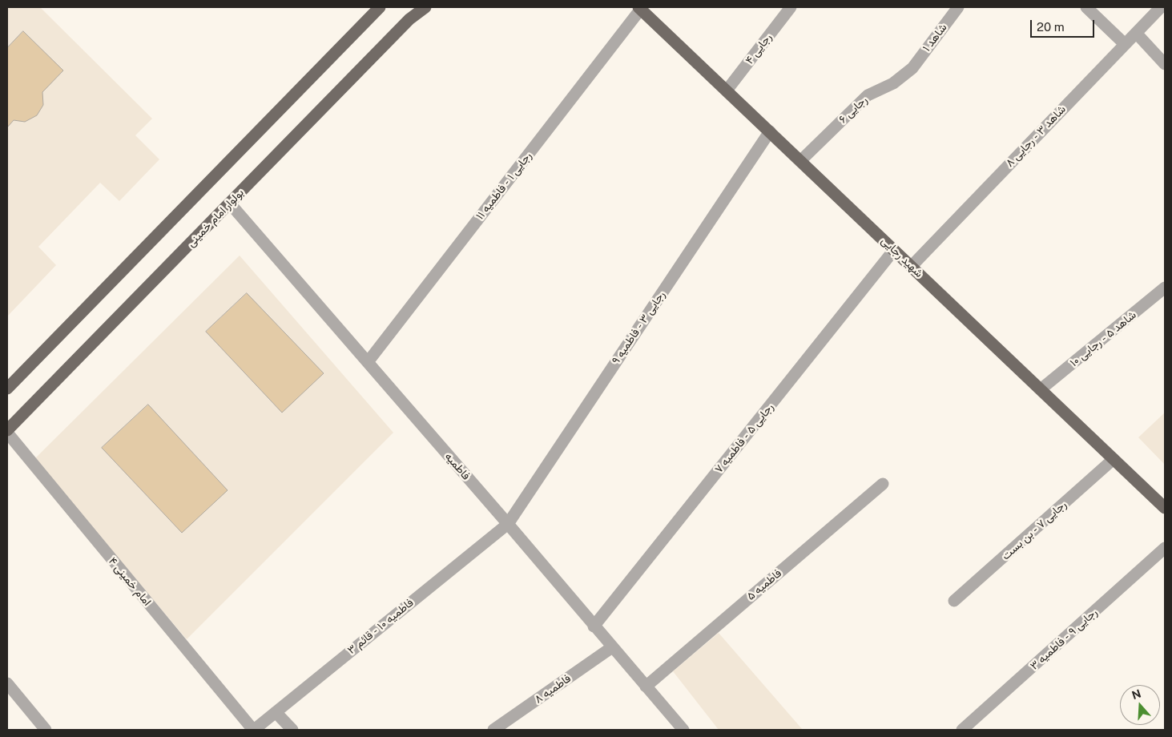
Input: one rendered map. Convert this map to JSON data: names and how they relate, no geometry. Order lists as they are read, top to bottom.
{
  "streets": {
    "main road": ["بولوار امام خمینی", "شهید رجایی"],
    "street": [
      "شاهد ۱",
      "رجایی ۴",
      "رجایی ۶",
      "شاهد ۳ - رجایی ۸",
      "رجایی ۱ - فاطمیه ۱۱",
      "رجایی ۳ - فاطمیه ۹",
      "شاهد ۵ - رجایی ۱۰",
      "رجایی ۵ - فاطمیه ۷",
      "فاطمیه",
      "رجایی ۷ - بن بست",
      "امام خمینی ۴",
      "فاطمیه ۵",
      "فاطمیه ۱۰ - قائم ۳",
      "رجایی ۹ - فاطمیه ۳",
      "فاطمیه ۸"
    ]
  },
  "crossings": [
    ["شاهد ۱", "رجایی ۶"],
    ["رجایی ۴", "شهید رجایی"],
    ["رجایی ۶", "شهید رجایی"],
    ["شاهد ۳ - رجایی ۸", "شهید رجایی"],
    ["رجایی ۱ - فاطمیه ۱۱", "شهید رجایی"],
    ["رجایی ۱ - فاطمیه ۱۱", "فاطمیه"],
    ["بولوار امام خمینی", "فاطمیه"],
    ["بولوار امام خمینی", "امام خمینی ۴"],
    ["شهید رجایی", "رجایی ۳ - فاطمیه ۹"],
    ["شهید رجایی", "شاهد ۵ - رجایی ۱۰"],
    ["شهید رجایی", "رجایی ۵ - فاطمیه ۷"],
    ["شهید رجایی", "رجایی ۷ - بن بست"],
    ["رجایی ۳ - فاطمیه ۹", "فاطمیه"],
    ["رجایی ۳ - فاطمیه ۹", "فاطمیه ۱۰ - قائم ۳"],
    ["رجایی ۵ - فاطمیه ۷", "فاطمیه"],
    ["فاطمیه", "فاطمیه ۵"],
    ["فاطمیه", "فاطمیه ۱۰ - قائم ۳"],
    ["فاطمیه", "فاطمیه ۸"],
    ["امام خمینی ۴", "فاطمیه ۱۰ - قائم ۳"]
  ],
  "scale_bar": "20 m",
  "north": "top"
}
